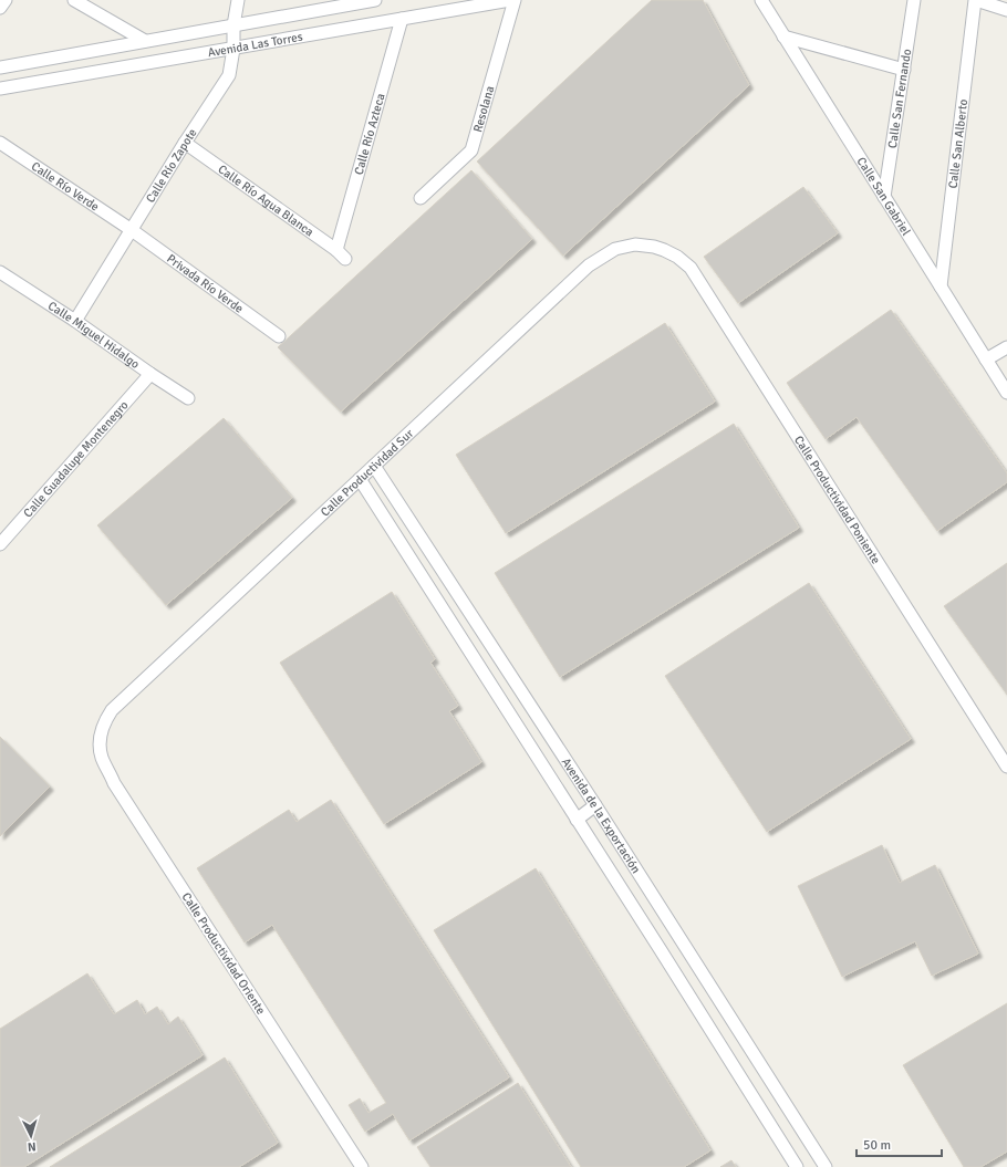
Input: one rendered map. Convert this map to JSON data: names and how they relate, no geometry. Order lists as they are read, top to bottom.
{
  "streets": {
    "street": [
      "Avenida Las Torres",
      "Calle San Fernando",
      "Resolana",
      "Calle Río Azteca",
      "Calle San Alberto",
      "Calle Río Zapote",
      "Calle Río Verde",
      "Calle San Gabriel",
      "Calle Río Agua Blanca",
      "Privada Río Verde",
      "Calle Miguel Hidalgo",
      "Calle Guadalupe Montenegro",
      "Calle Productividad Sur",
      "Calle Productividad Poniente",
      "Avenida de la Exportación",
      "Calle Productividad Oriente"
    ]
  },
  "crossings": [
    ["Avenida Las Torres", "Calle Río Azteca"],
    ["Avenida Las Torres", "Calle Río Zapote"],
    ["Calle San Fernando", "Calle San Gabriel"],
    ["Calle Río Azteca", "Calle Río Agua Blanca"],
    ["Calle San Alberto", "Calle San Gabriel"],
    ["Calle Río Zapote", "Calle Río Verde"],
    ["Calle Río Zapote", "Calle Río Agua Blanca"],
    ["Calle Río Zapote", "Privada Río Verde"],
    ["Calle Río Zapote", "Calle Miguel Hidalgo"],
    ["Calle Río Verde", "Privada Río Verde"],
    ["Calle Miguel Hidalgo", "Calle Guadalupe Montenegro"],
    ["Calle Productividad Sur", "Calle Productividad Poniente"],
    ["Calle Productividad Sur", "Avenida de la Exportación"],
    ["Calle Productividad Sur", "Calle Productividad Oriente"]
  ],
  "scale_bar": "50 m",
  "north": "bottom"
}
